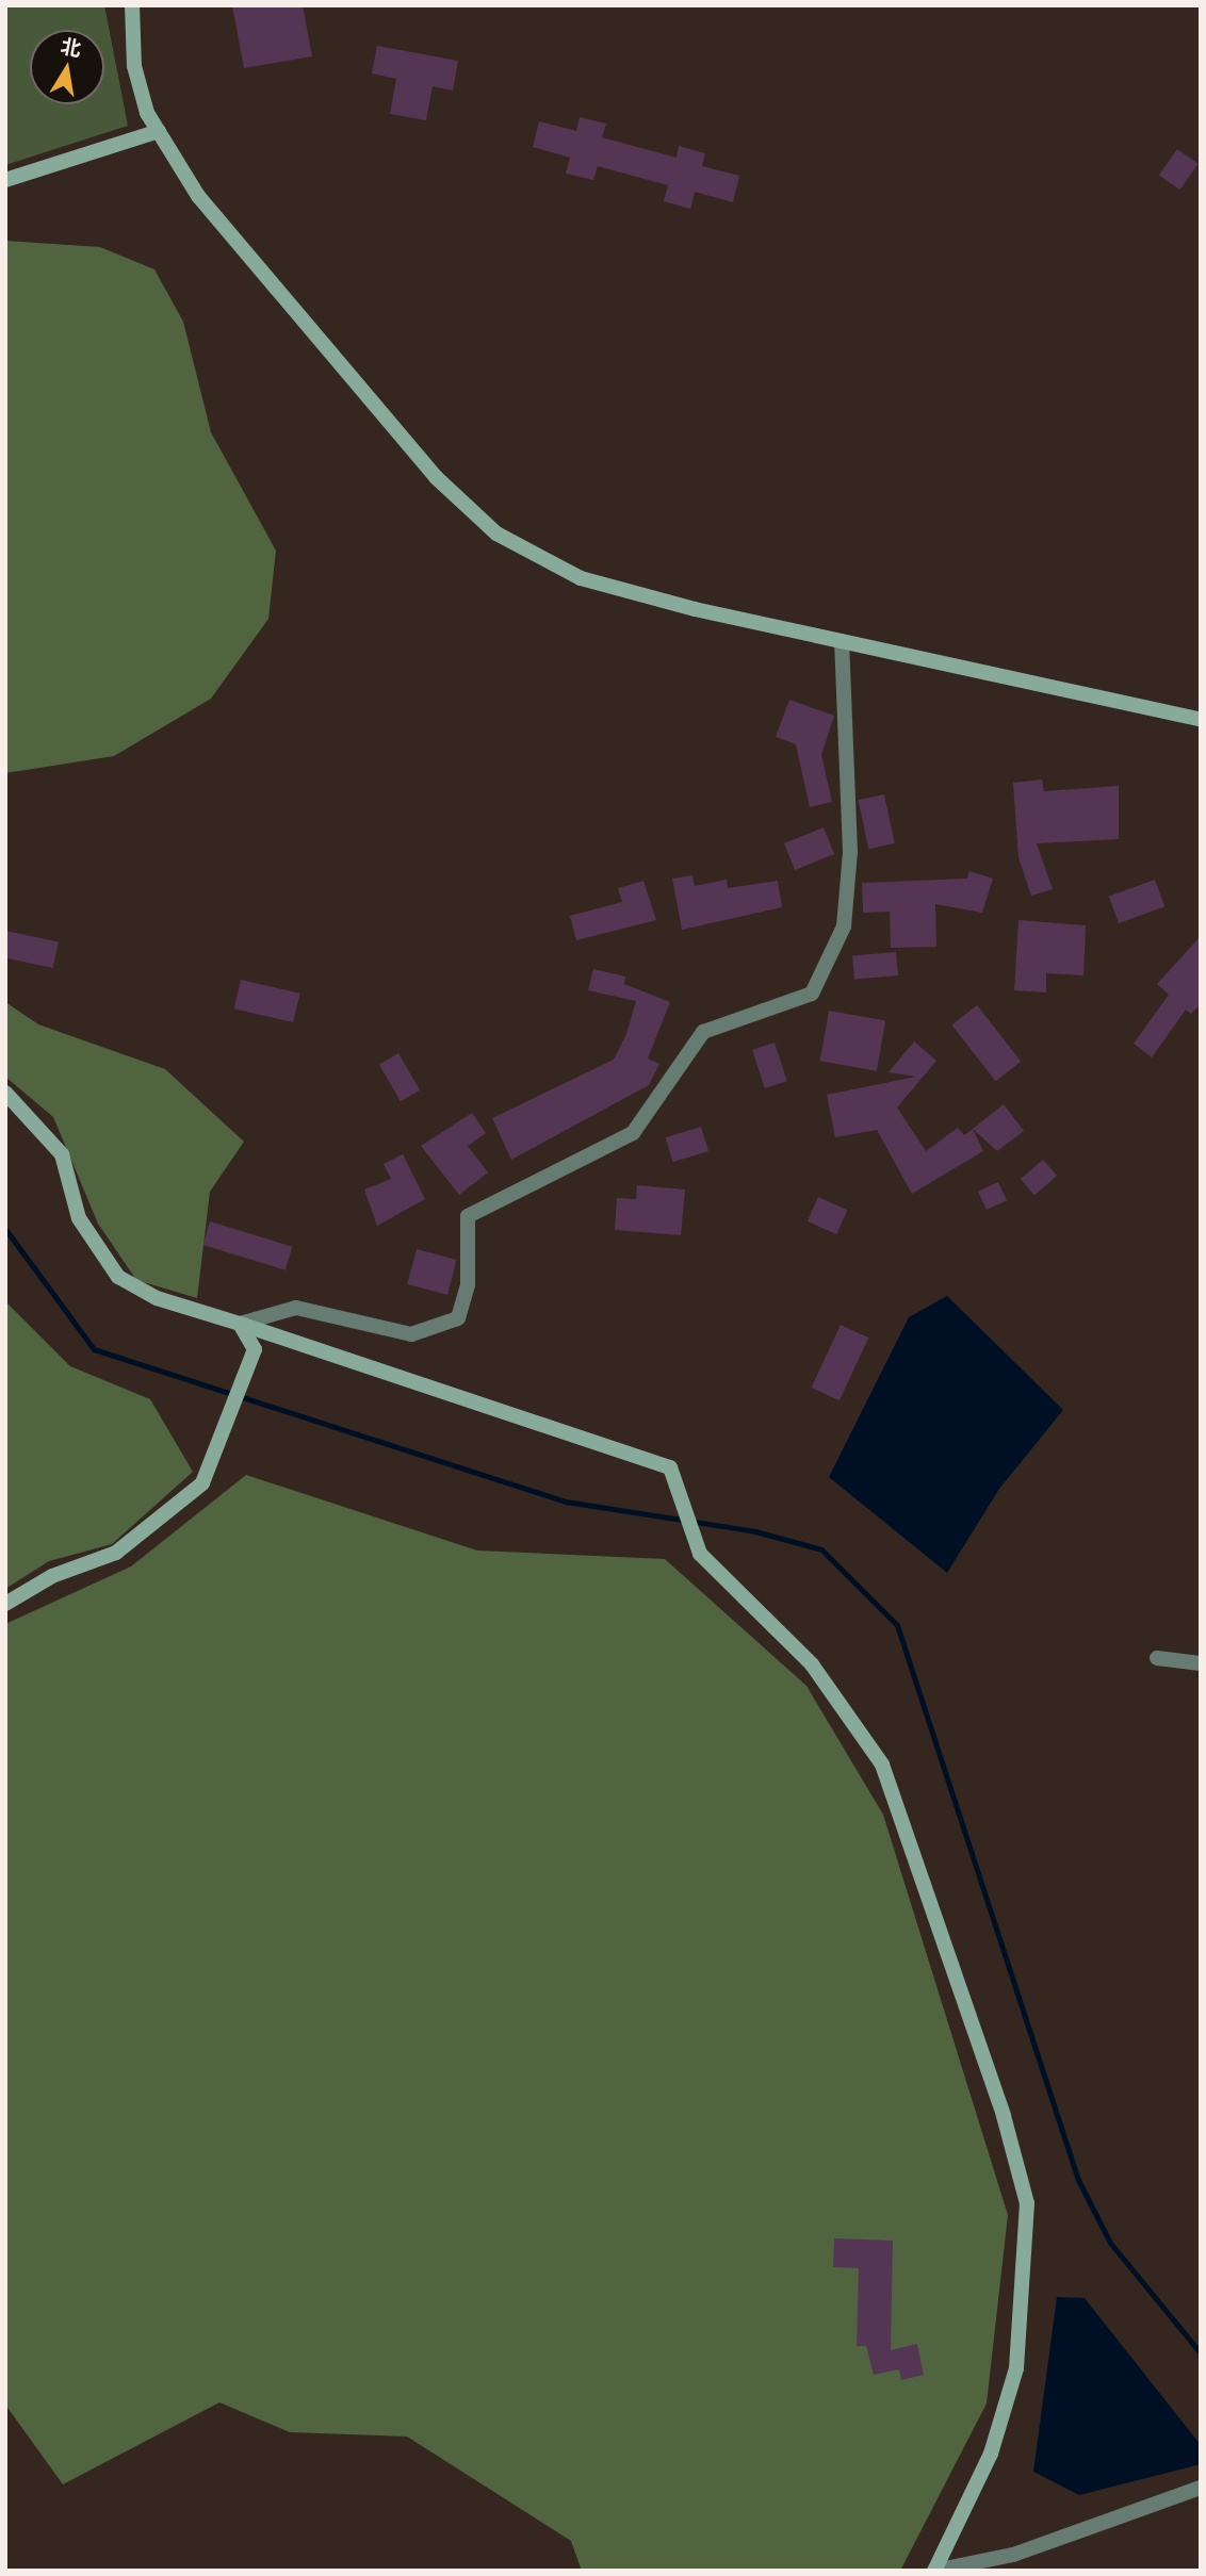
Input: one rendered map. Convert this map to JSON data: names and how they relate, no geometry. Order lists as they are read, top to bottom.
{
  "north": "top"
}
